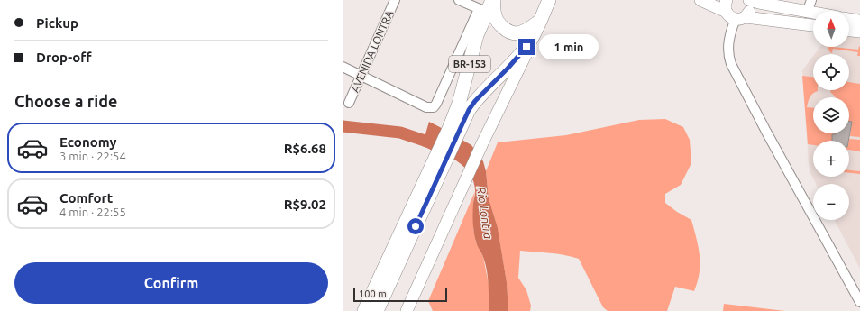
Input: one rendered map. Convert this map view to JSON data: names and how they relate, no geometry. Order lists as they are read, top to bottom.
{
  "streets": {
    "highway": ["BR-153"],
    "street": ["AVENIDA LONTRA"]
  },
  "water": ["Rio Lontra"],
  "scale_bar": "100 m",
  "north": "top",
  "page": {
    "banner": ["Pickup", "Drop-off"],
    "map_buttons": ["+", "−"],
    "bubble": "1 min",
    "heading": "Choose a ride",
    "list": [
      {
        "name": "Economy",
        "note": "3 min · 22:54",
        "value": "R$6.68"
      },
      {
        "name": "Comfort",
        "note": "4 min · 22:55",
        "value": "R$9.02"
      }
    ],
    "buttons": "Confirm",
    "scale": "100 m"
  }
}
